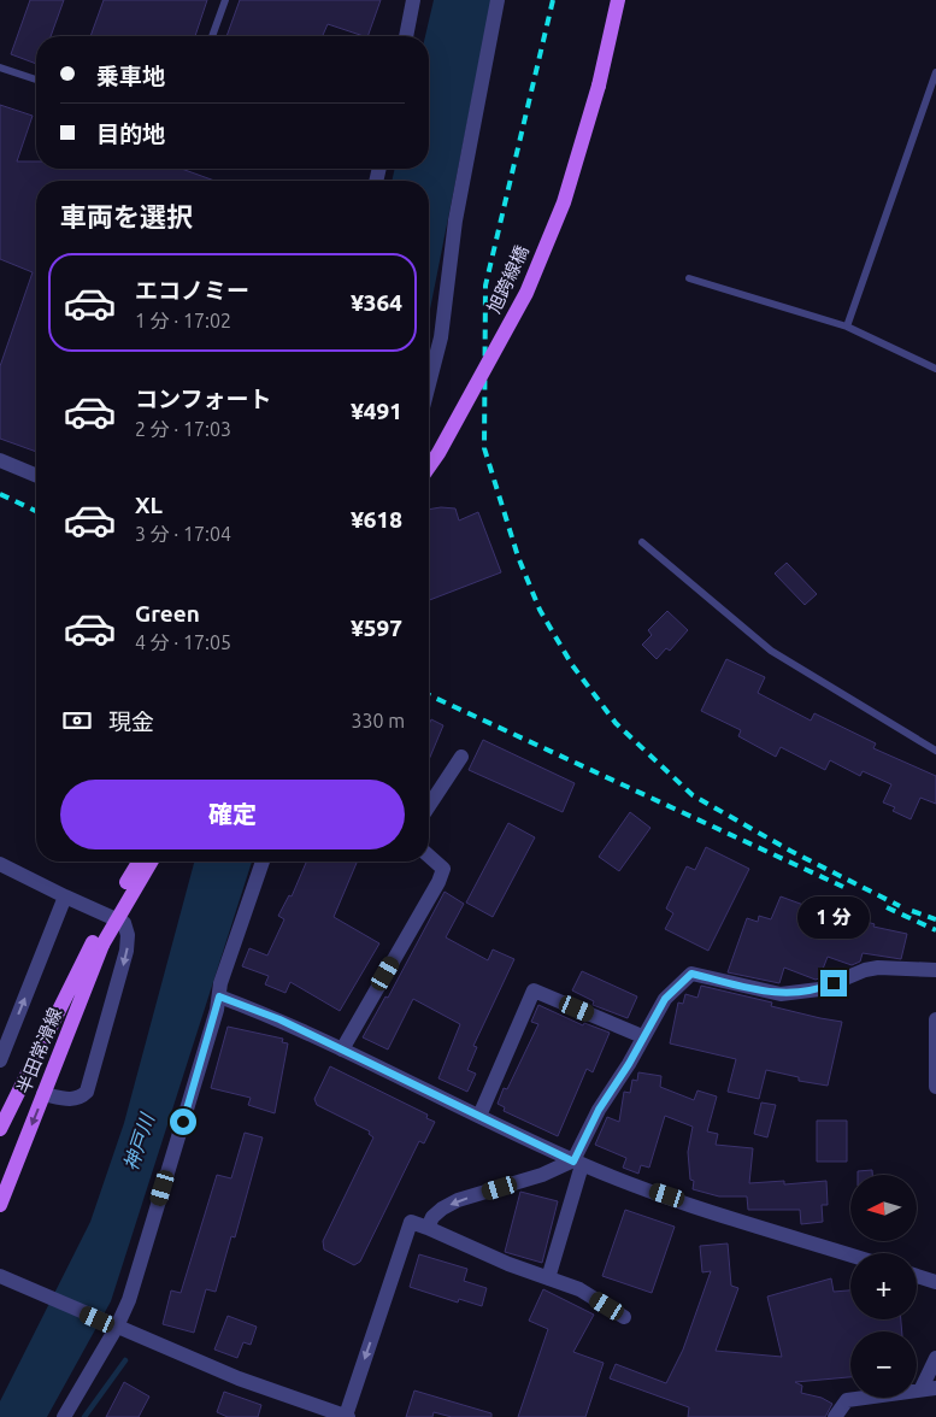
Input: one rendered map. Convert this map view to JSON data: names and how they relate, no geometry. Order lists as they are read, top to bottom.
{
  "streets": {
    "main road": ["旭跨線橋", "半田常滑線"]
  },
  "water": ["神戸川"],
  "north": "left",
  "page": {
    "banner": ["乗車地", "目的地"],
    "heading": "車両を選択",
    "list": [
      {
        "name": "エコノミー",
        "note": "1 分 · 17:02",
        "value": "¥364"
      },
      {
        "name": "コンフォート",
        "note": "2 分 · 17:03",
        "value": "¥491"
      },
      {
        "name": "XL",
        "note": "3 分 · 17:04",
        "value": "¥618"
      },
      {
        "name": "Green",
        "note": "4 分 · 17:05",
        "value": "¥597"
      }
    ],
    "pay": ["現金", "330 m"],
    "buttons": "確定",
    "bubble": "1 分",
    "map_buttons": ["+", "−"]
  }
}
